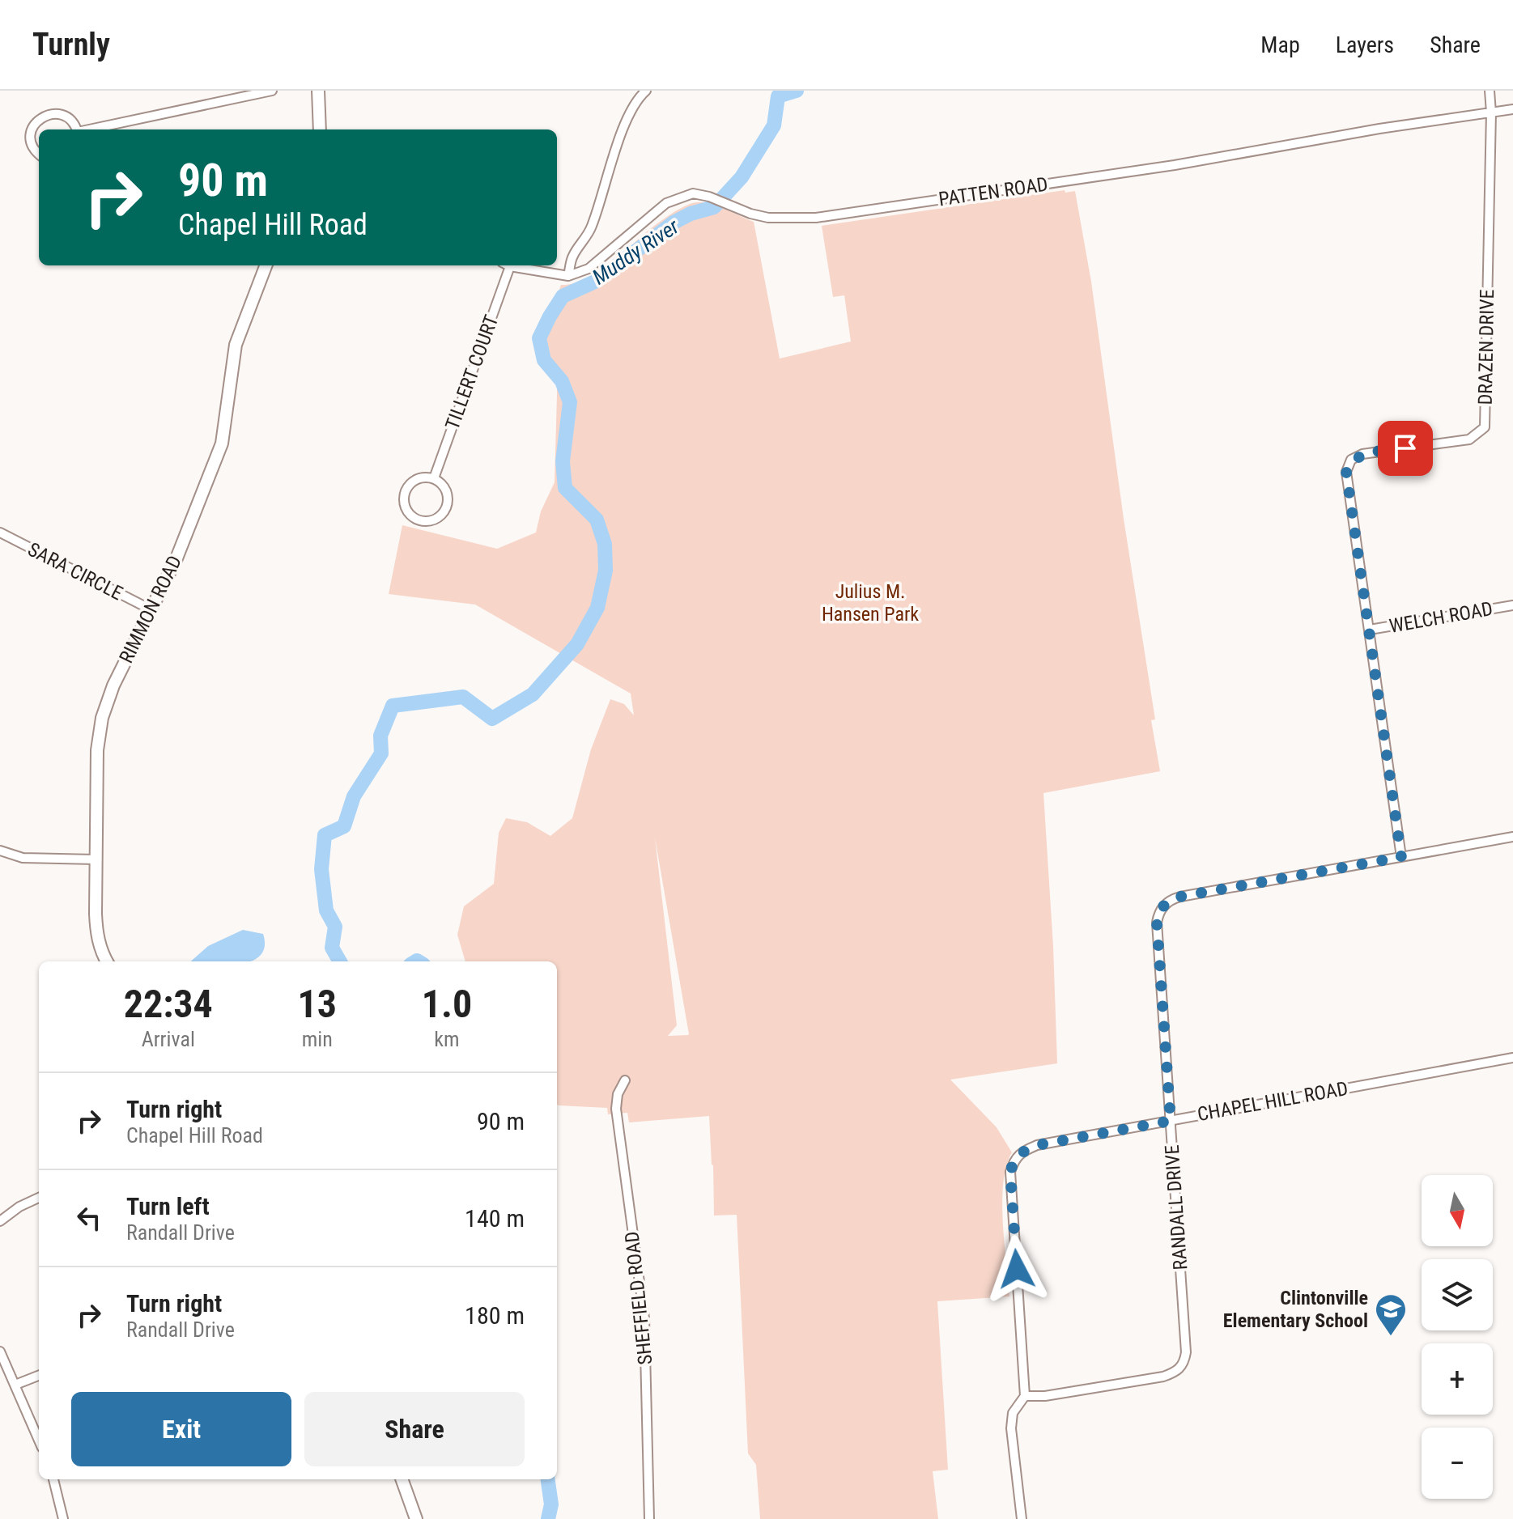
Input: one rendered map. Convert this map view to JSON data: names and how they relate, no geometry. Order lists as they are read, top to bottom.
{
  "streets": {
    "street": [
      "PATTEN ROAD",
      "DRAZEN DRIVE",
      "TILLERT COURT",
      "SARA CIRCLE",
      "RIMMON ROAD",
      "WELCH ROAD",
      "CHAPEL HILL ROAD",
      "RANDALL DRIVE",
      "SHEFFIELD ROAD"
    ]
  },
  "crossings": [
    ["PATTEN ROAD", "DRAZEN DRIVE"],
    ["DRAZEN DRIVE", "WELCH ROAD"],
    ["DRAZEN DRIVE", "RANDALL DRIVE"],
    ["SARA CIRCLE", "RIMMON ROAD"],
    ["CHAPEL HILL ROAD", "RANDALL DRIVE"]
  ],
  "water": ["Muddy River"],
  "parks": ["Julius M. Hansen Park"],
  "places": {
    "school or university": ["Clintonville Elementary School"]
  },
  "north": "bottom",
  "page": {
    "header": "Turnly",
    "nav": ["Map", "Layers", "Share"],
    "turn": ["90 m", "Chapel Hill Road"],
    "eta": [
      "22:34",
      "Arrival",
      "13",
      "min",
      "1.0",
      "km"
    ],
    "list": [
      {
        "name": "Turn right",
        "note": "Chapel Hill Road",
        "value": "90 m"
      },
      {
        "name": "Turn left",
        "note": "Randall Drive",
        "value": "140 m"
      },
      {
        "name": "Turn right",
        "note": "Randall Drive",
        "value": "180 m"
      }
    ],
    "map_buttons": ["+", "−"],
    "buttons": ["Exit", "Share"]
  }
}
